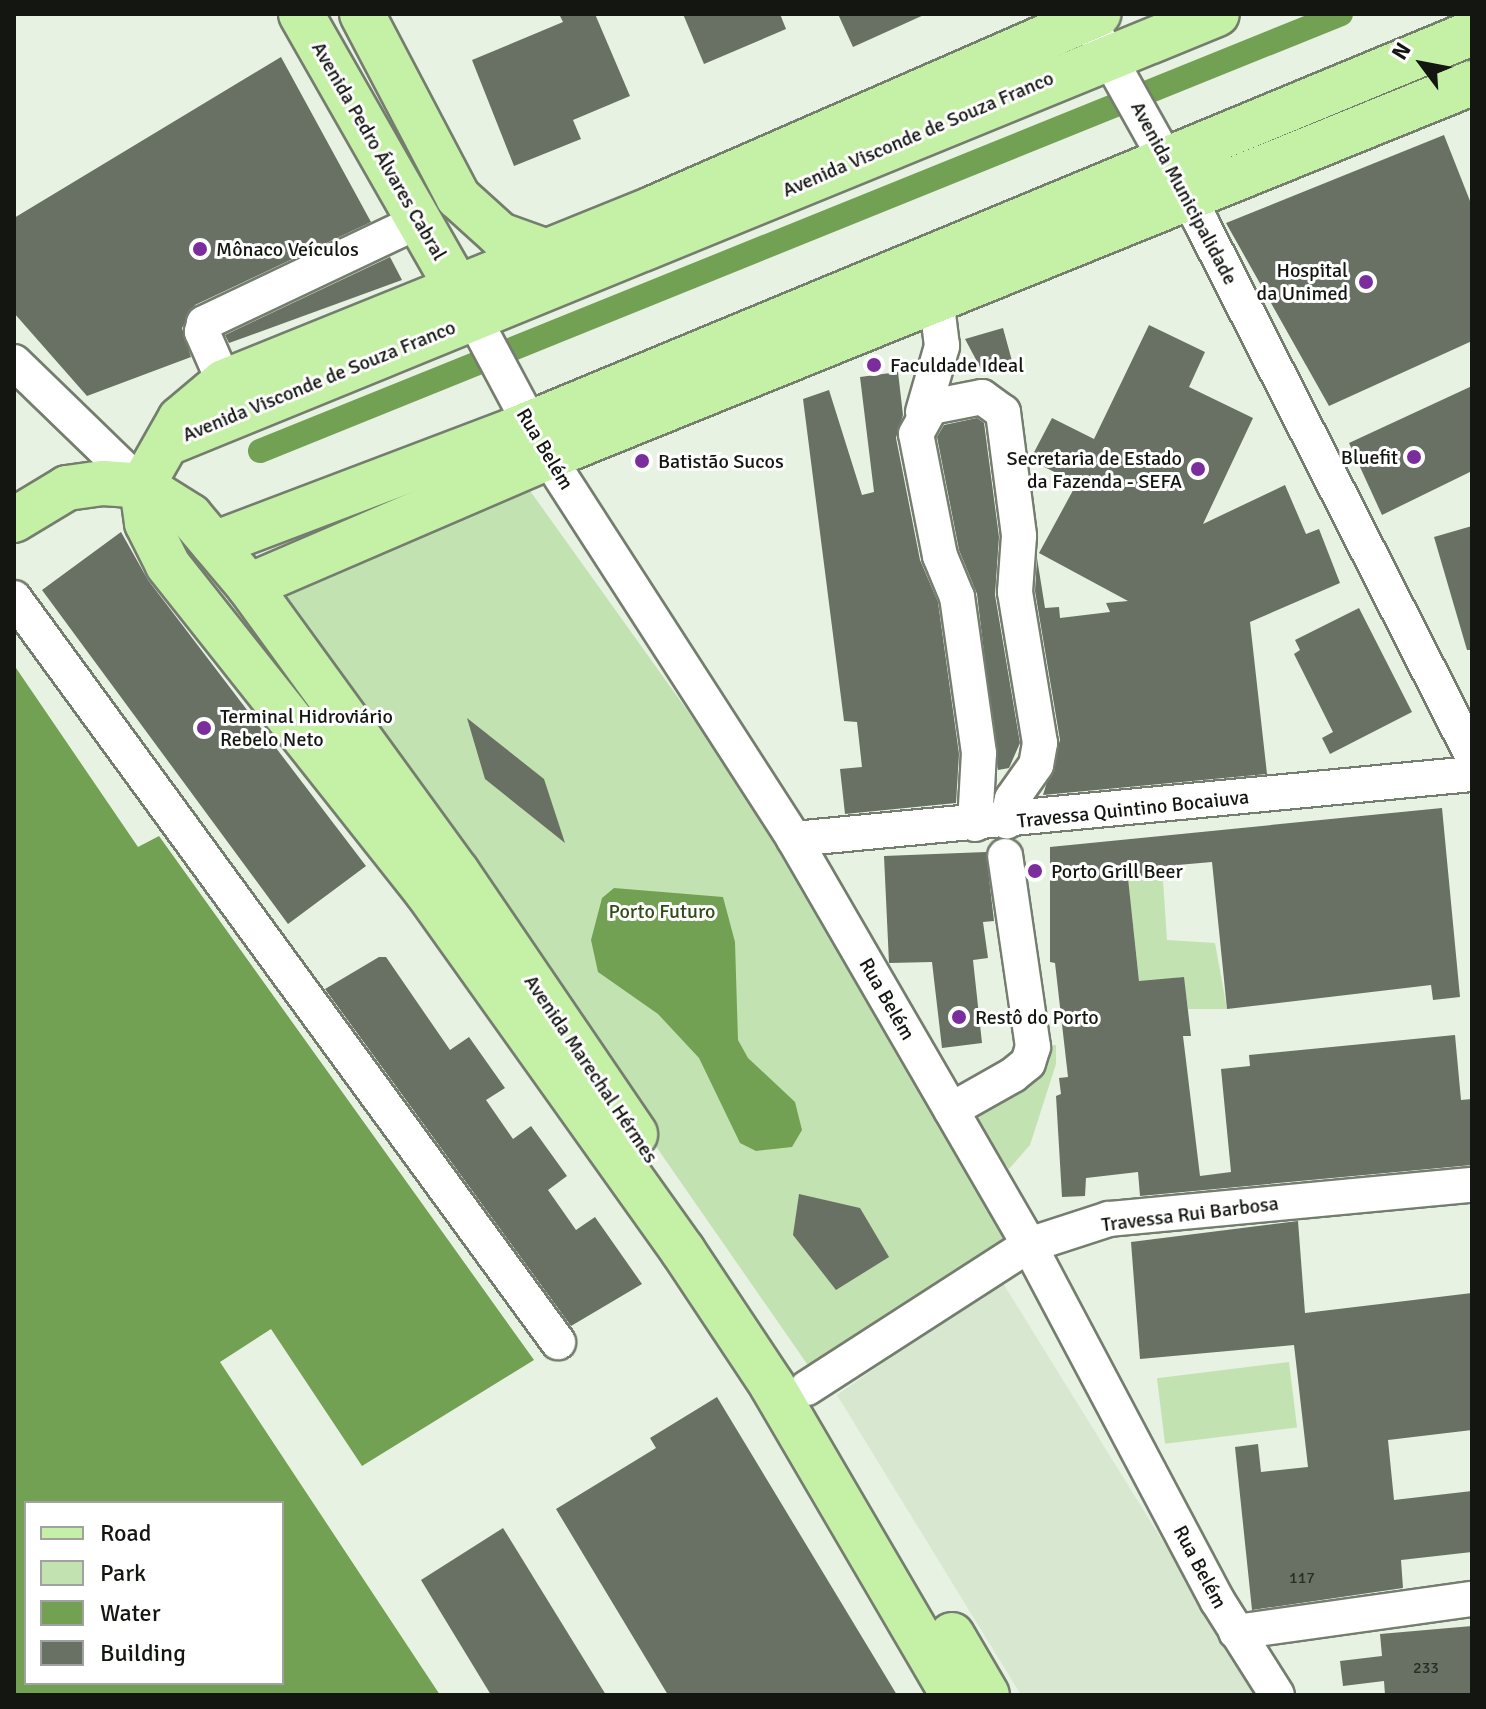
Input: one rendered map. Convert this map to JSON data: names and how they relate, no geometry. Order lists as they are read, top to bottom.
{
  "streets": {
    "main road": ["Avenida Visconde de Souza Franco", "Avenida Pedro Álvares Cabral", "Avenida Marechal Hérmes"],
    "street": [
      "Avenida Municipalidade",
      "Rua Belém",
      "Travessa Quintino Bocaiuva",
      "Travessa Rui Barbosa"
    ]
  },
  "crossings": [
    ["Avenida Visconde de Souza Franco", "Avenida Pedro Álvares Cabral"],
    ["Avenida Visconde de Souza Franco", "Avenida Municipalidade"],
    ["Avenida Visconde de Souza Franco", "Rua Belém"],
    ["Avenida Pedro Álvares Cabral", "Rua Belém"],
    ["Rua Belém", "Travessa Quintino Bocaiuva"],
    ["Rua Belém", "Travessa Rui Barbosa"],
    ["Avenida Marechal Hérmes", "Travessa Rui Barbosa"]
  ],
  "parks": ["Porto Futuro"],
  "places": [
    "Mônaco Veículos",
    "Hospital da Unimed",
    "Faculdade Ideal",
    "Bluefit",
    "Batistão Sucos",
    "Secretaria de Estado da Fazenda - SEFA",
    "Terminal Hidroviário Rebelo Neto",
    "Porto Grill Beer",
    "Restô do Porto"
  ],
  "house_numbers": ["117", "233"],
  "legend": [
    "Road",
    "Park",
    "Water",
    "Building"
  ],
  "north": "top left"
}
